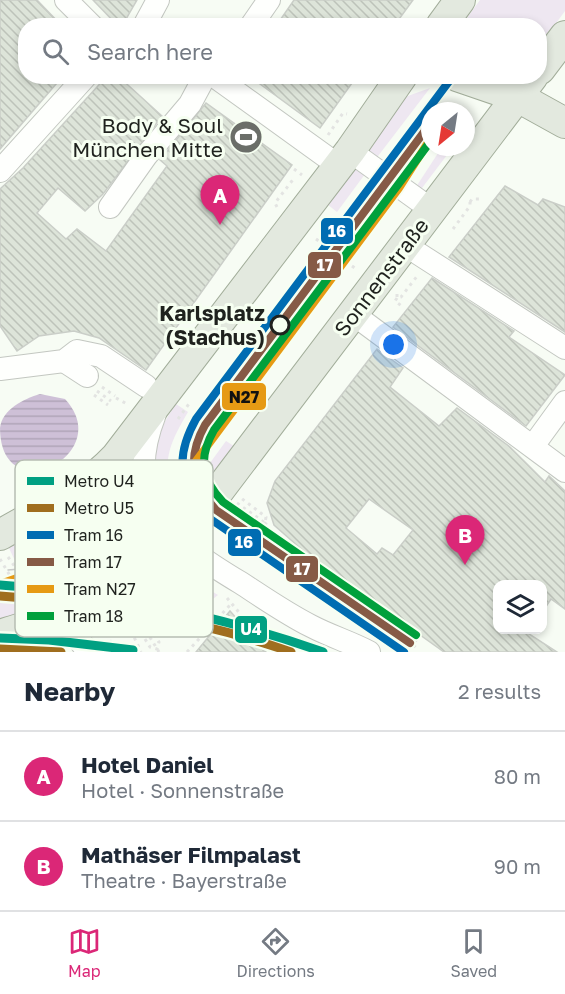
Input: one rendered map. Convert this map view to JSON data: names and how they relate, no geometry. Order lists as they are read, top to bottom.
{
  "streets": {
    "main road": ["Sonnenstraße"]
  },
  "places": {
    "sports": ["Body & Soul München Mitte"],
    "other": ["Karlsplatz (Stachus)"]
  },
  "lines": [
    "tram line 16",
    "tram line 17",
    "tram line N27",
    "tram line 18",
    "metro line U4",
    "metro line U5"
  ],
  "legend": [
    "Metro U4",
    "Metro U5",
    "Tram 16",
    "Tram 17",
    "Tram N27",
    "Tram 18"
  ],
  "north": "bottom left",
  "page": {
    "search": "Search here",
    "pins": ["A", "B"],
    "heading": ["Nearby", "2 results"],
    "list": [
      {
        "mark": "A",
        "name": "Hotel Daniel",
        "note": "Hotel · Sonnenstraße",
        "value": "80 m"
      },
      {
        "mark": "B",
        "name": "Mathäser Filmpalast",
        "note": "Theatre · Bayerstraße",
        "value": "90 m"
      }
    ],
    "nav": ["Map", "Directions", "Saved"]
  }
}
